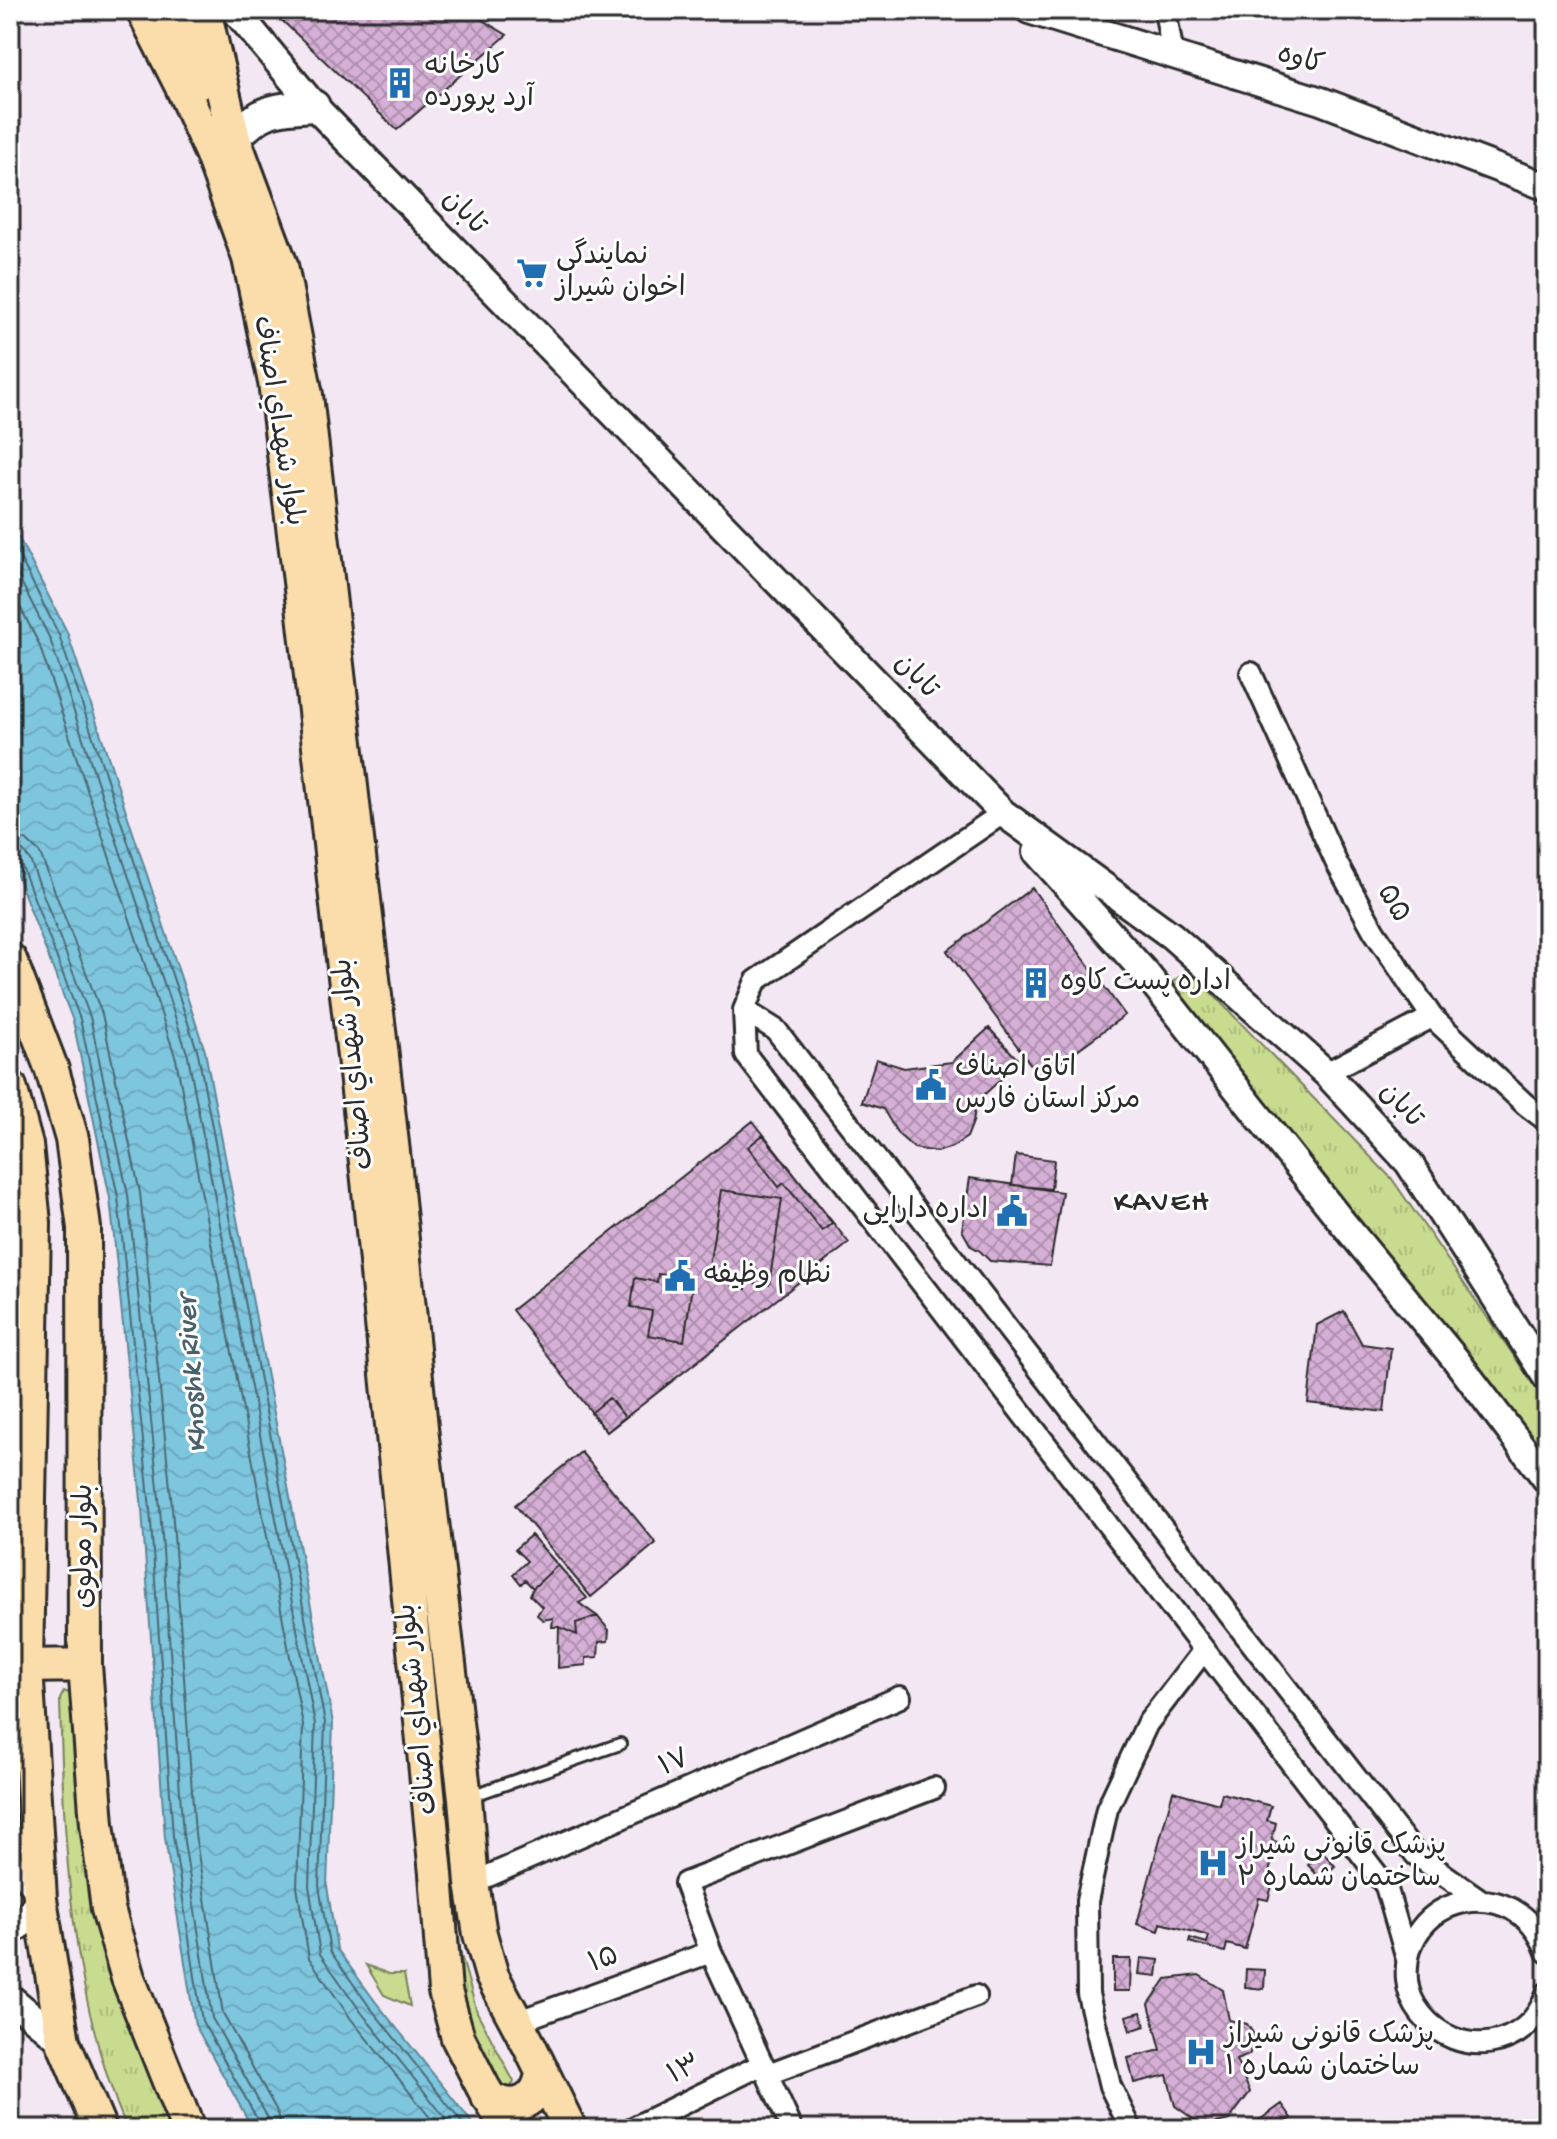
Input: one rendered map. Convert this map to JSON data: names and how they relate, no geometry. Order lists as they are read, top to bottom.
{
  "streets": {
    "main road": ["بلوار شهداي اصناف", "بلوار مولوی"],
    "street": [
      "کاوه",
      "تابان",
      "۵۵",
      "۱۷",
      "۱۵",
      "۱۳"
    ]
  },
  "crossings": [
    ["بلوار شهداي اصناف", "۱۷"],
    ["بلوار شهداي اصناف", "۱۵"]
  ],
  "districts": ["KAVEH"],
  "water": ["Khoshk River"],
  "places": {
    "building": ["کارخانه آرد پرورده", "اداره پست کاوه"],
    "supermarket": ["نمایندگی اخوان شیراز"],
    "public building": ["اتاق اصناف مرکز استان فارس", "اداره دارایی", "نظام وظیفه"],
    "hospital": ["پزشک قانونی شیراز ساختمان شماره ٣", "پزشک قانونی شیراز ساختمان شماره ۱"]
  }
}
